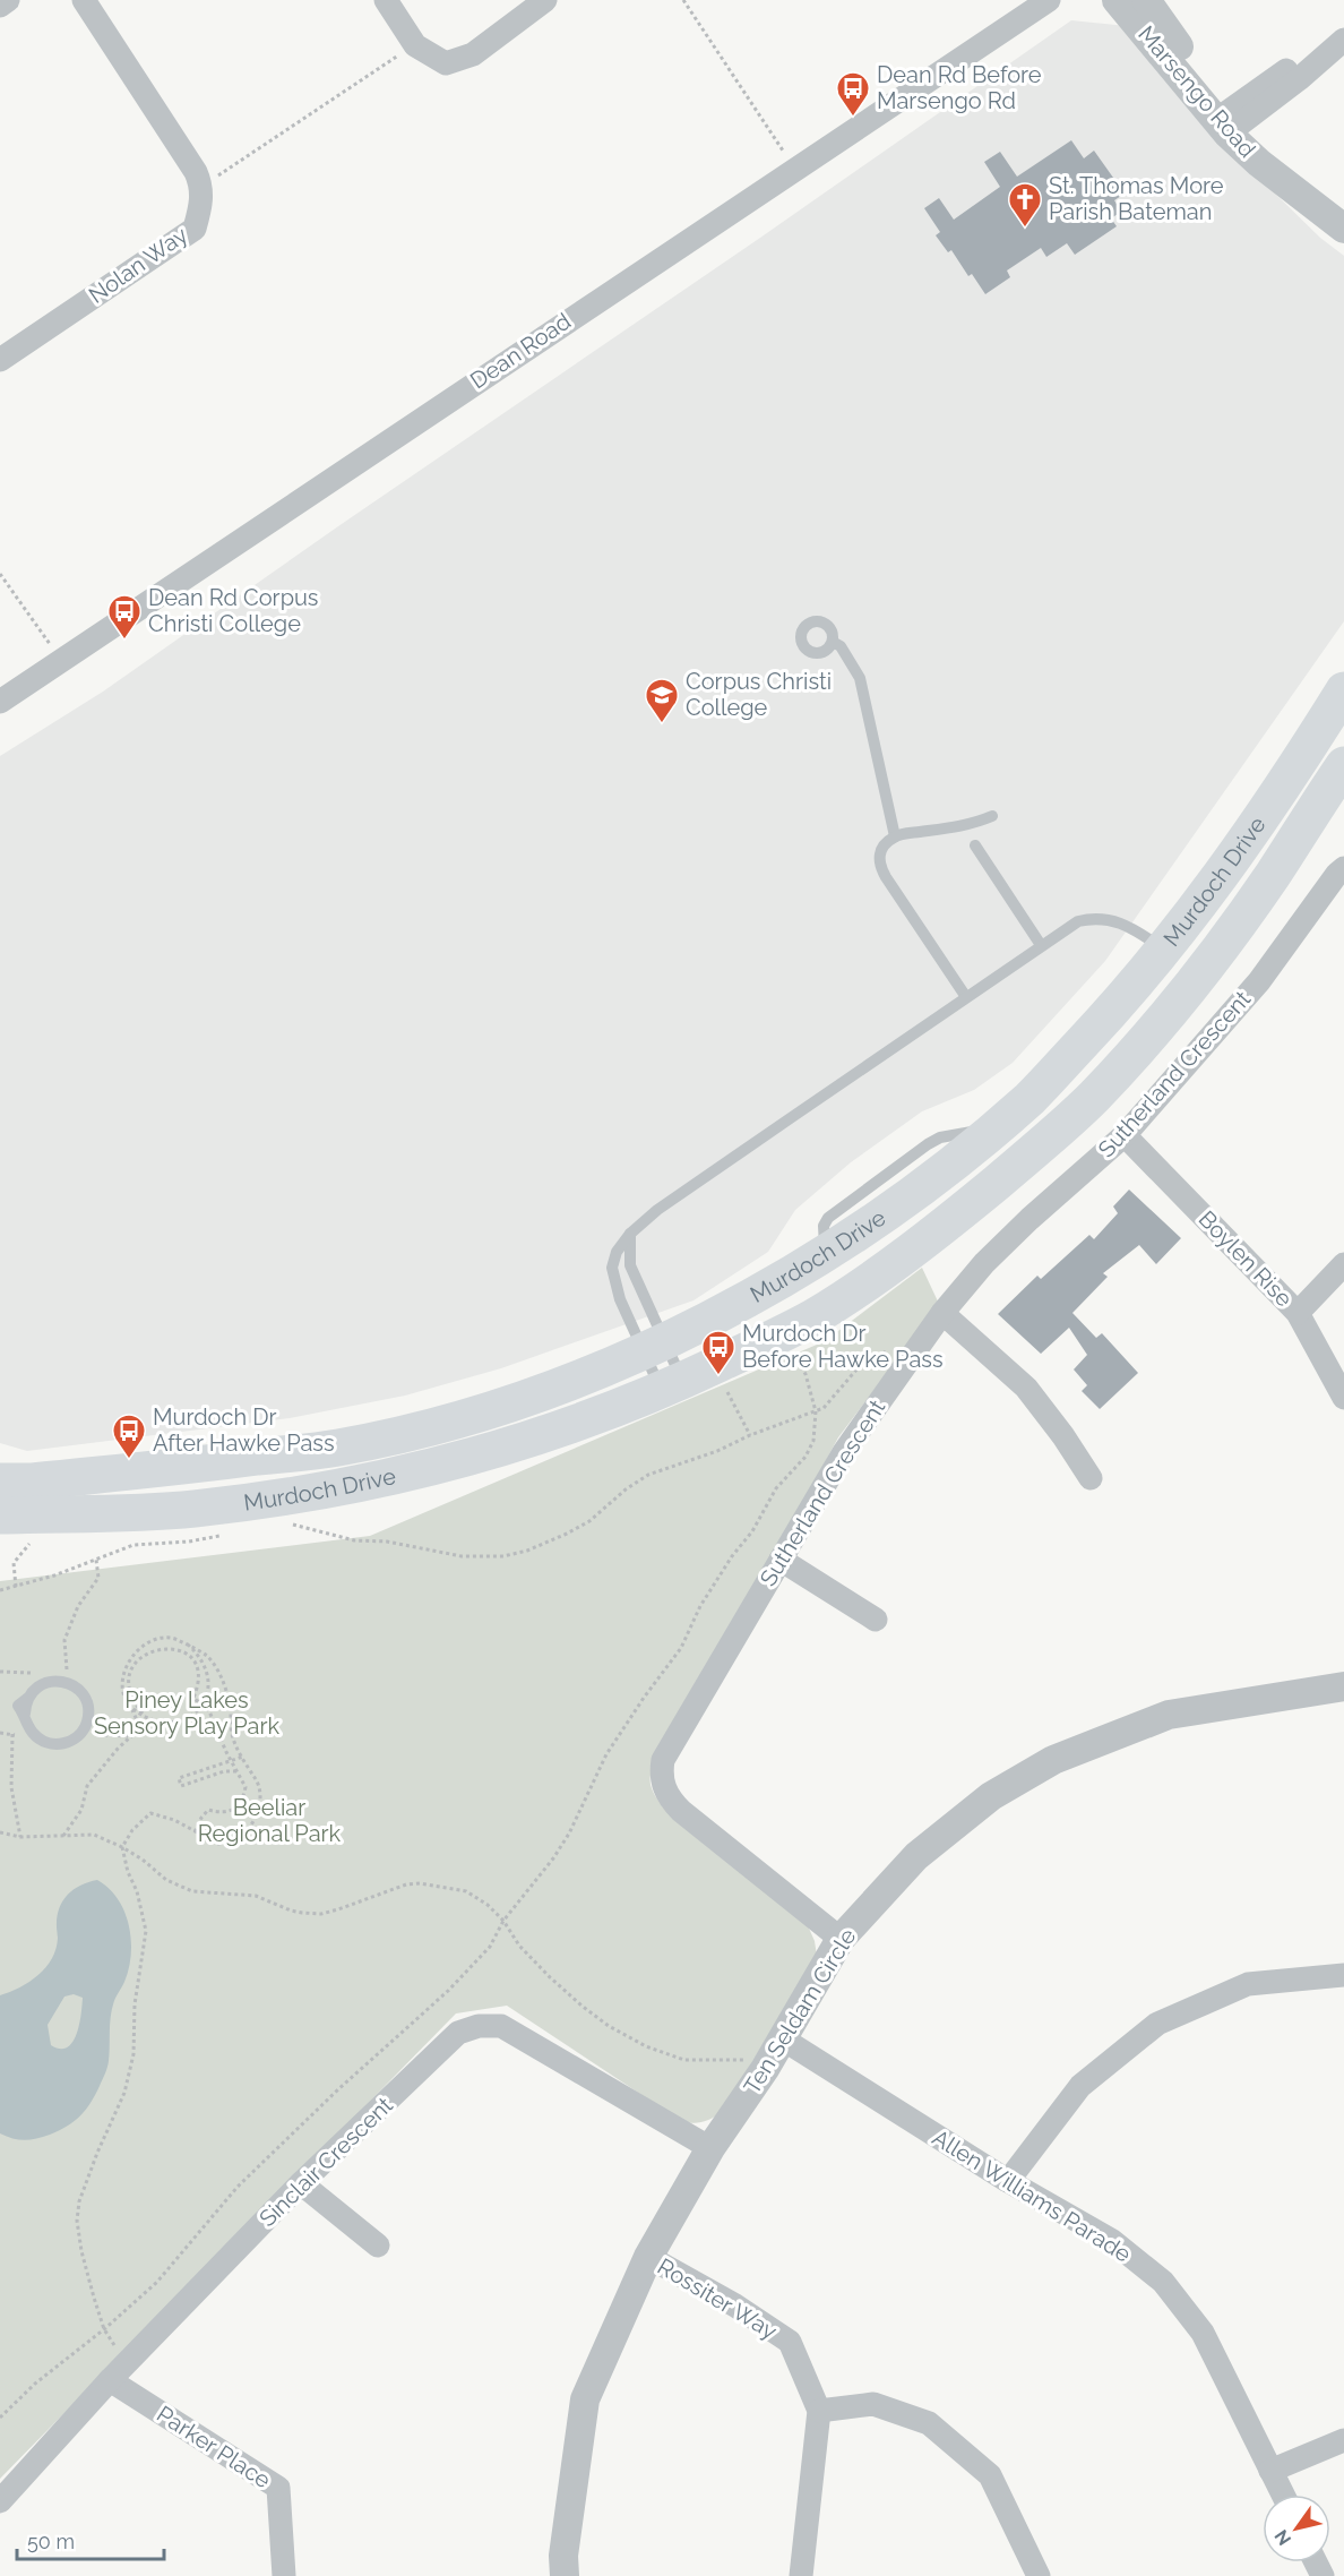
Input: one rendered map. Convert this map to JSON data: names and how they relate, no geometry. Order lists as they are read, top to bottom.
{
  "streets": {
    "main road": ["Murdoch Drive"],
    "street": [
      "Marsengo Road",
      "Nolan Way",
      "Dean Road",
      "Sutherland Crescent",
      "Boylen Rise",
      "Ten Seldam Circle",
      "Sinclair Crescent",
      "Allen Williams Parade",
      "Rossiter Way",
      "Parker Place"
    ]
  },
  "crossings": [
    ["Sutherland Crescent", "Boylen Rise"],
    ["Sutherland Crescent", "Ten Seldam Circle"],
    ["Ten Seldam Circle", "Sinclair Crescent"],
    ["Ten Seldam Circle", "Allen Williams Parade"],
    ["Ten Seldam Circle", "Rossiter Way"],
    ["Sinclair Crescent", "Parker Place"]
  ],
  "parks": ["Piney Lakes Sensory Play Park", "Beeliar Regional Park"],
  "places": {
    "bus stop": [
      "Dean Rd Before Marsengo Rd",
      "Dean Rd Corpus Christi College",
      "Murdoch Dr Before Hawke Pass",
      "Murdoch Dr After Hawke Pass"
    ],
    "church": ["St. Thomas More Parish Bateman"],
    "school or university": ["Corpus Christi College"]
  },
  "scale_bar": "50 m",
  "north": "bottom left"
}
